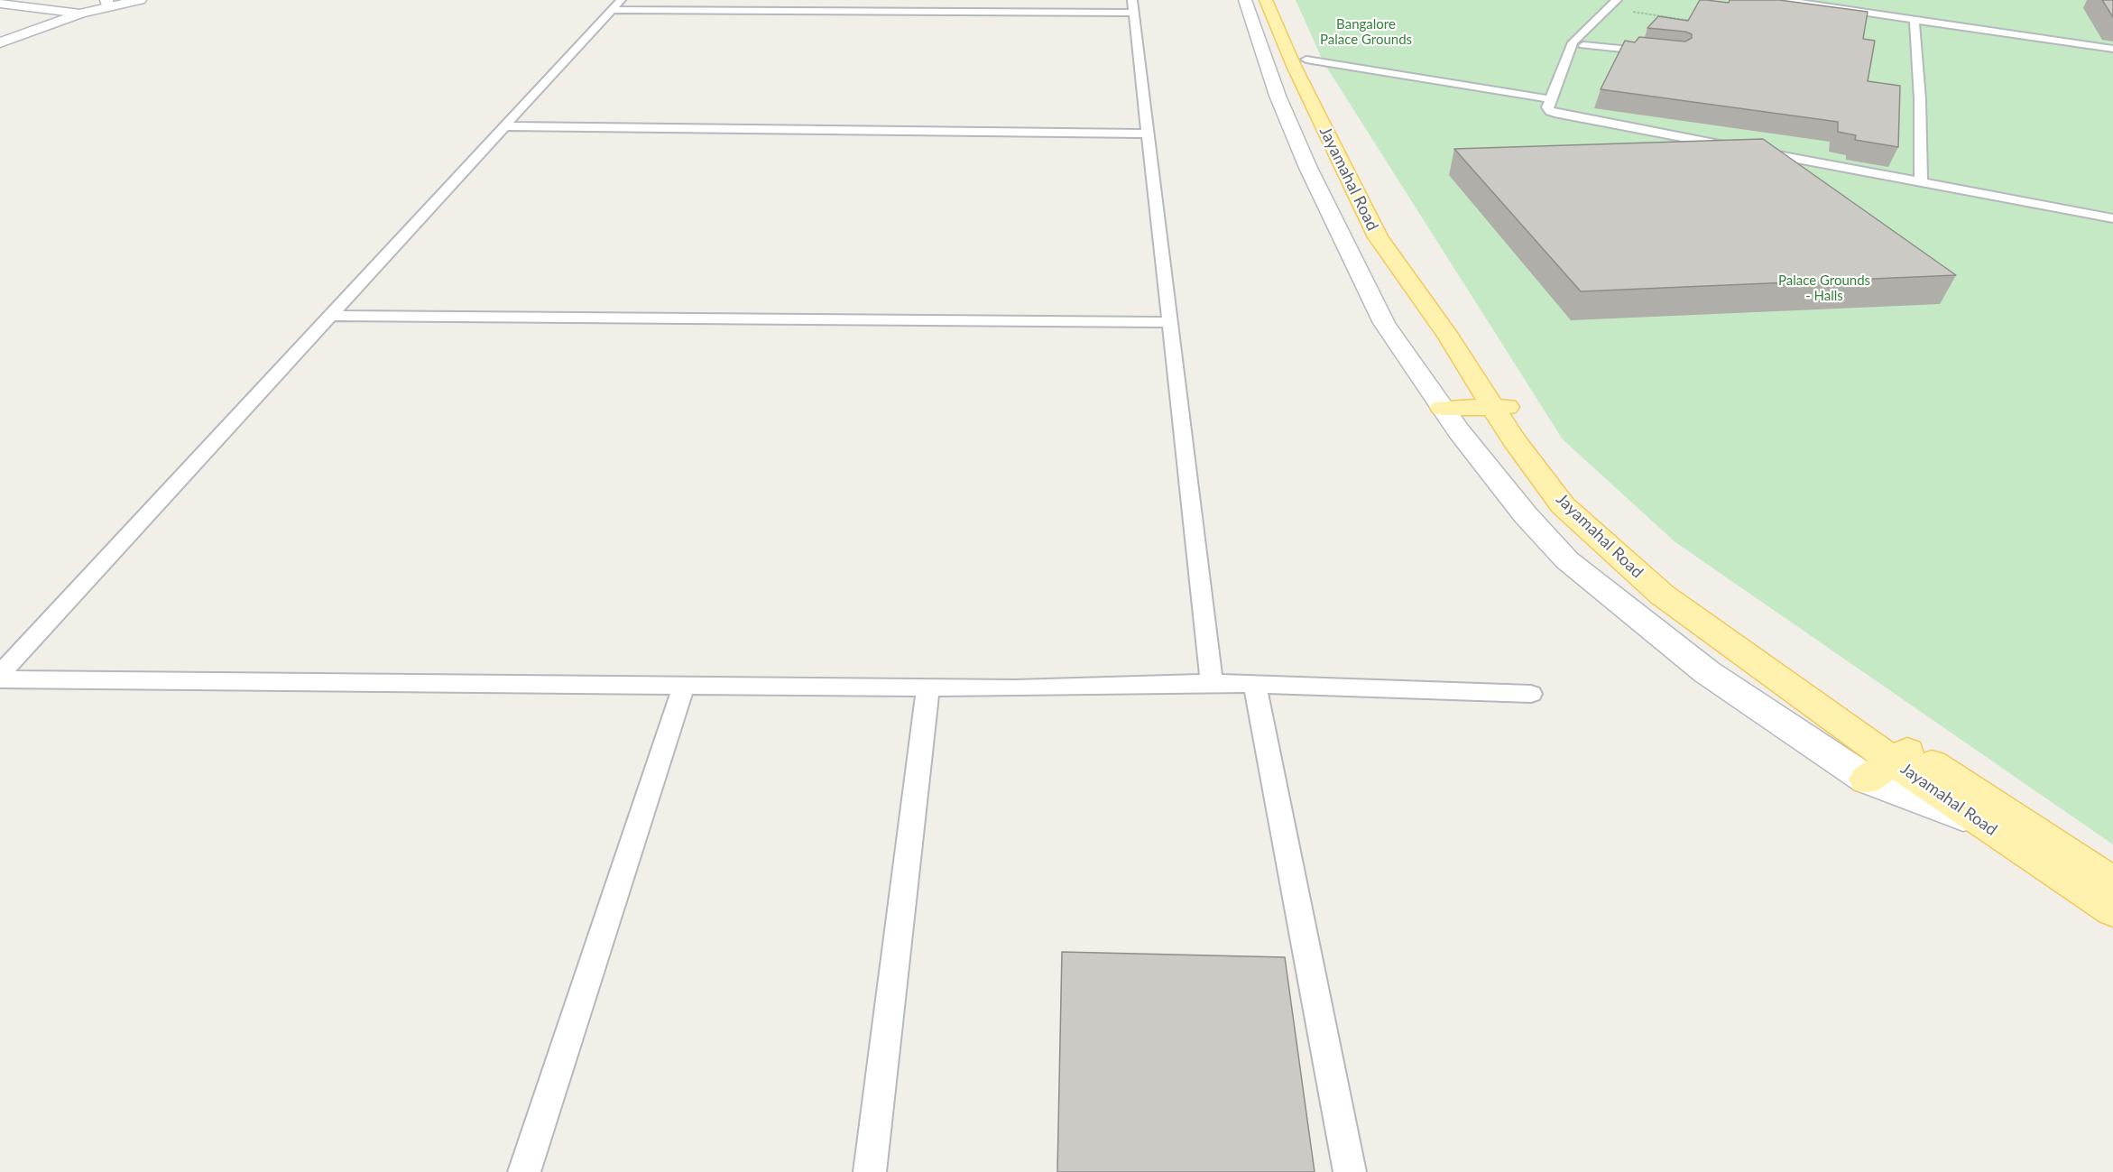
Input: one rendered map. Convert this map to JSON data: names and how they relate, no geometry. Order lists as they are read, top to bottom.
{
  "streets": {
    "main road": ["Jayamahal Road"]
  },
  "parks": ["Bangalore Palace Grounds", "Palace Grounds - Halls"]
}
